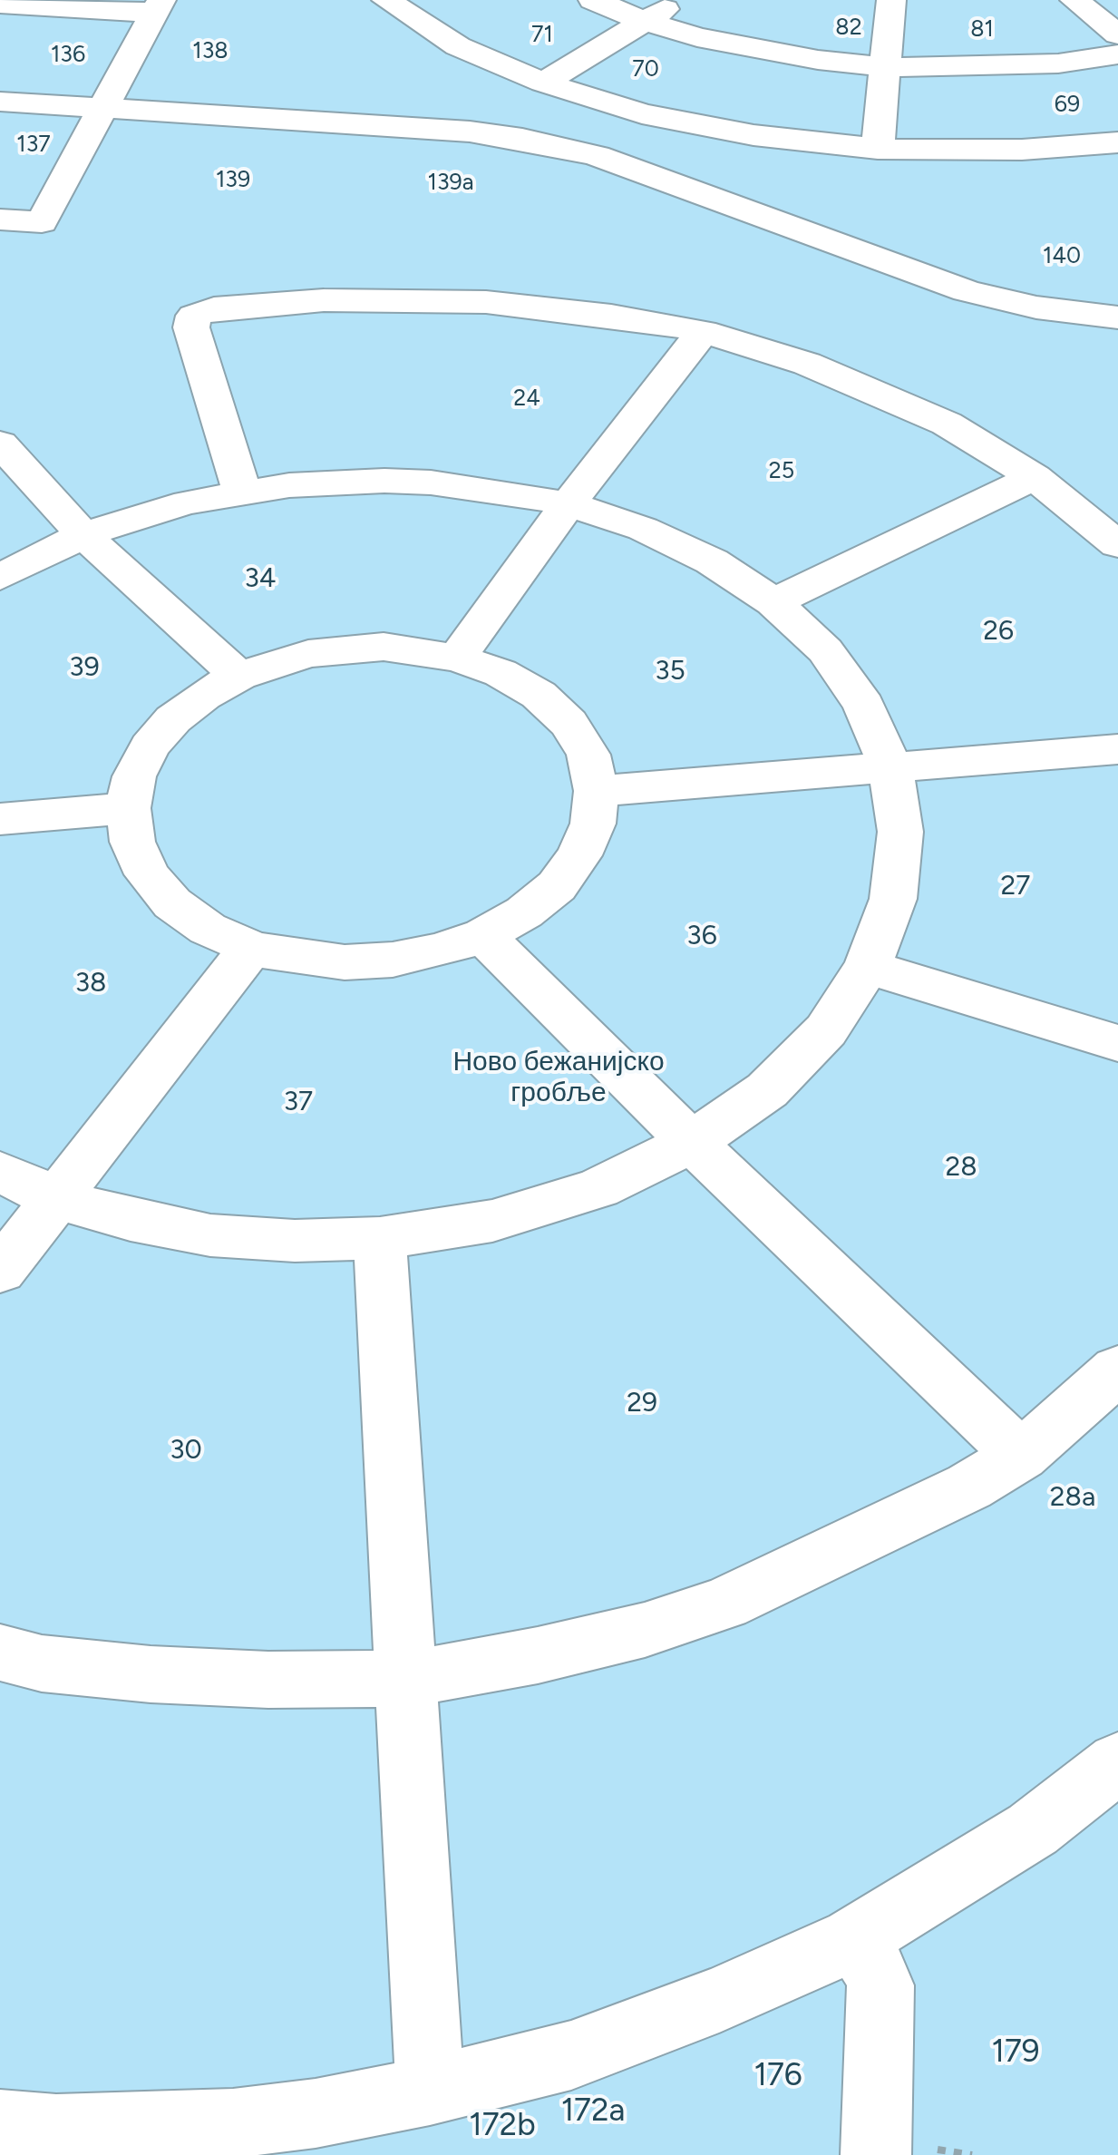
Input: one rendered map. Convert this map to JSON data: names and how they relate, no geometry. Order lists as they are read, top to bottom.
{
  "parks": [
    "82",
    "81",
    "71",
    "138",
    "136",
    "70",
    "69",
    "137",
    "139",
    "139a",
    "140",
    "24",
    "25",
    "34",
    "26",
    "39",
    "35",
    "27",
    "36",
    "38",
    "Ново бежанијско гробље",
    "37",
    "28",
    "29",
    "30",
    "28a",
    "179",
    "176",
    "172a",
    "172b"
  ]
}
